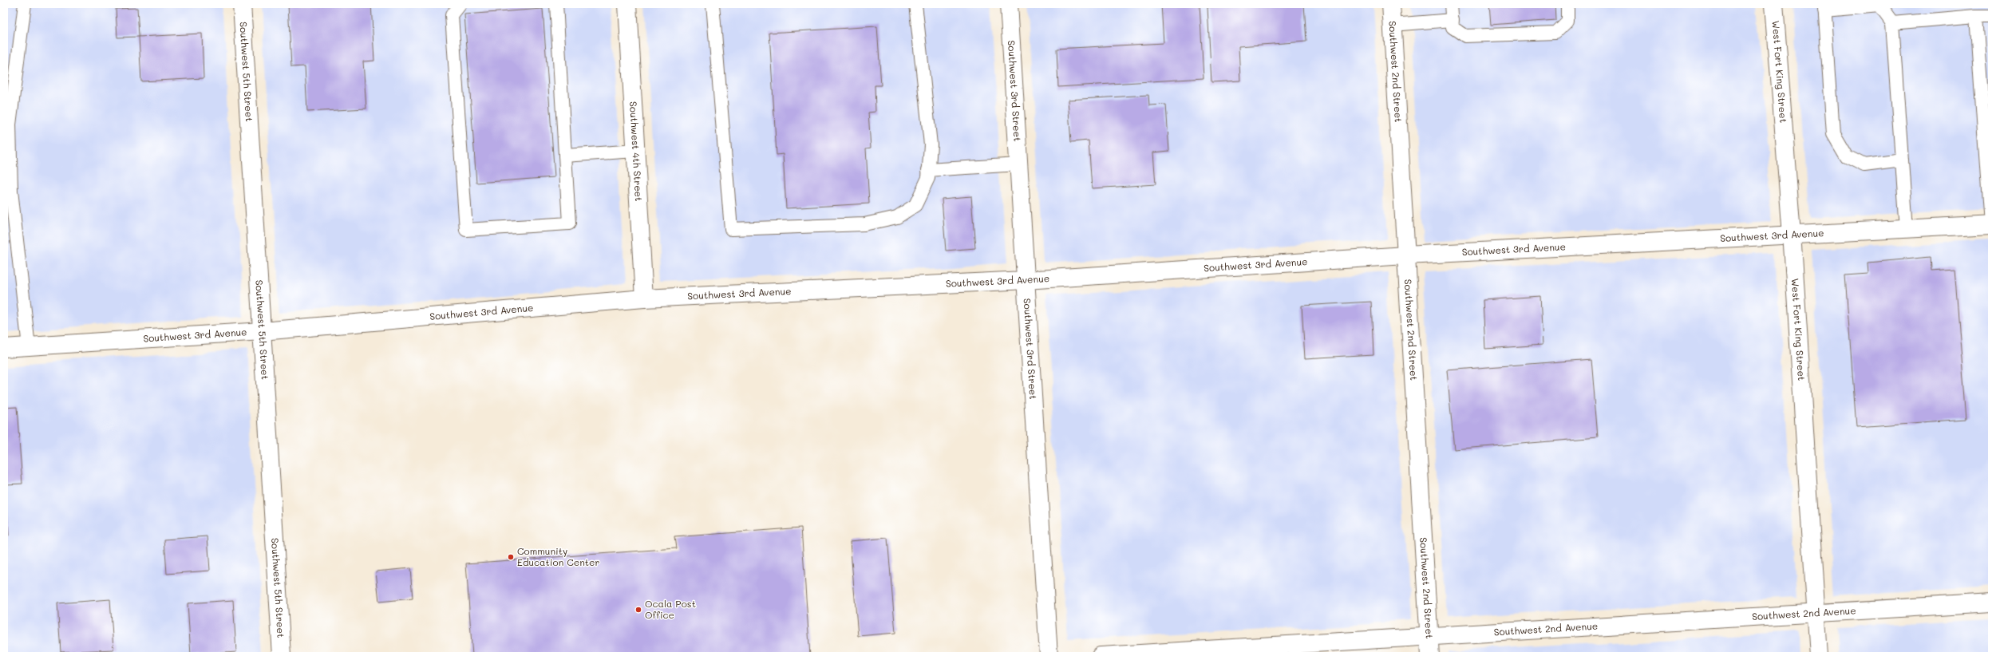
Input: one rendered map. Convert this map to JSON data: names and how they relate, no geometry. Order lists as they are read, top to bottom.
{
  "streets": {
    "street": [
      "Southwest 5th Street",
      "Southwest 2nd Street",
      "West Fort King Street",
      "Southwest 3rd Street",
      "Southwest 4th Street",
      "Southwest 3rd Avenue",
      "Southwest 2nd Avenue"
    ]
  },
  "crossings": [
    ["Southwest 5th Street", "Southwest 3rd Avenue"],
    ["Southwest 2nd Street", "Southwest 3rd Avenue"],
    ["Southwest 2nd Street", "Southwest 2nd Avenue"],
    ["West Fort King Street", "Southwest 3rd Avenue"],
    ["West Fort King Street", "Southwest 2nd Avenue"],
    ["Southwest 3rd Street", "Southwest 3rd Avenue"],
    ["Southwest 4th Street", "Southwest 3rd Avenue"]
  ],
  "places": ["Community Education Center", "Ocala Post Office"]
}
